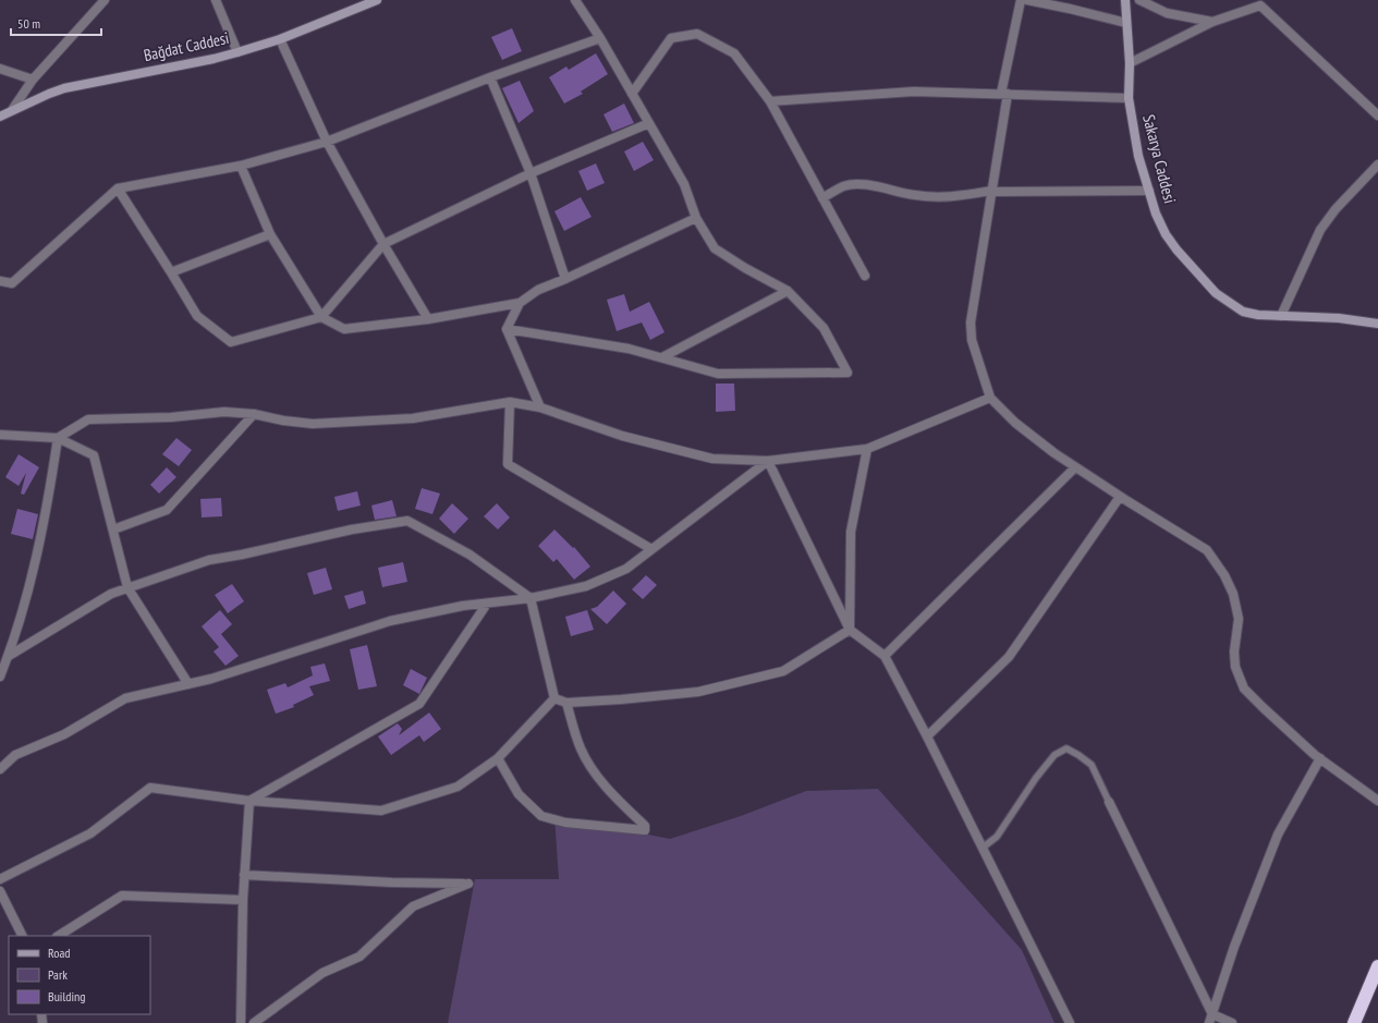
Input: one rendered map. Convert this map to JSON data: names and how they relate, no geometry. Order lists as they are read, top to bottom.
{
  "streets": {
    "street": ["Bağdat Caddesi", "Sakarya Caddesi"]
  },
  "legend": ["Road", "Park", "Building"],
  "scale_bar": "50 m"
}
